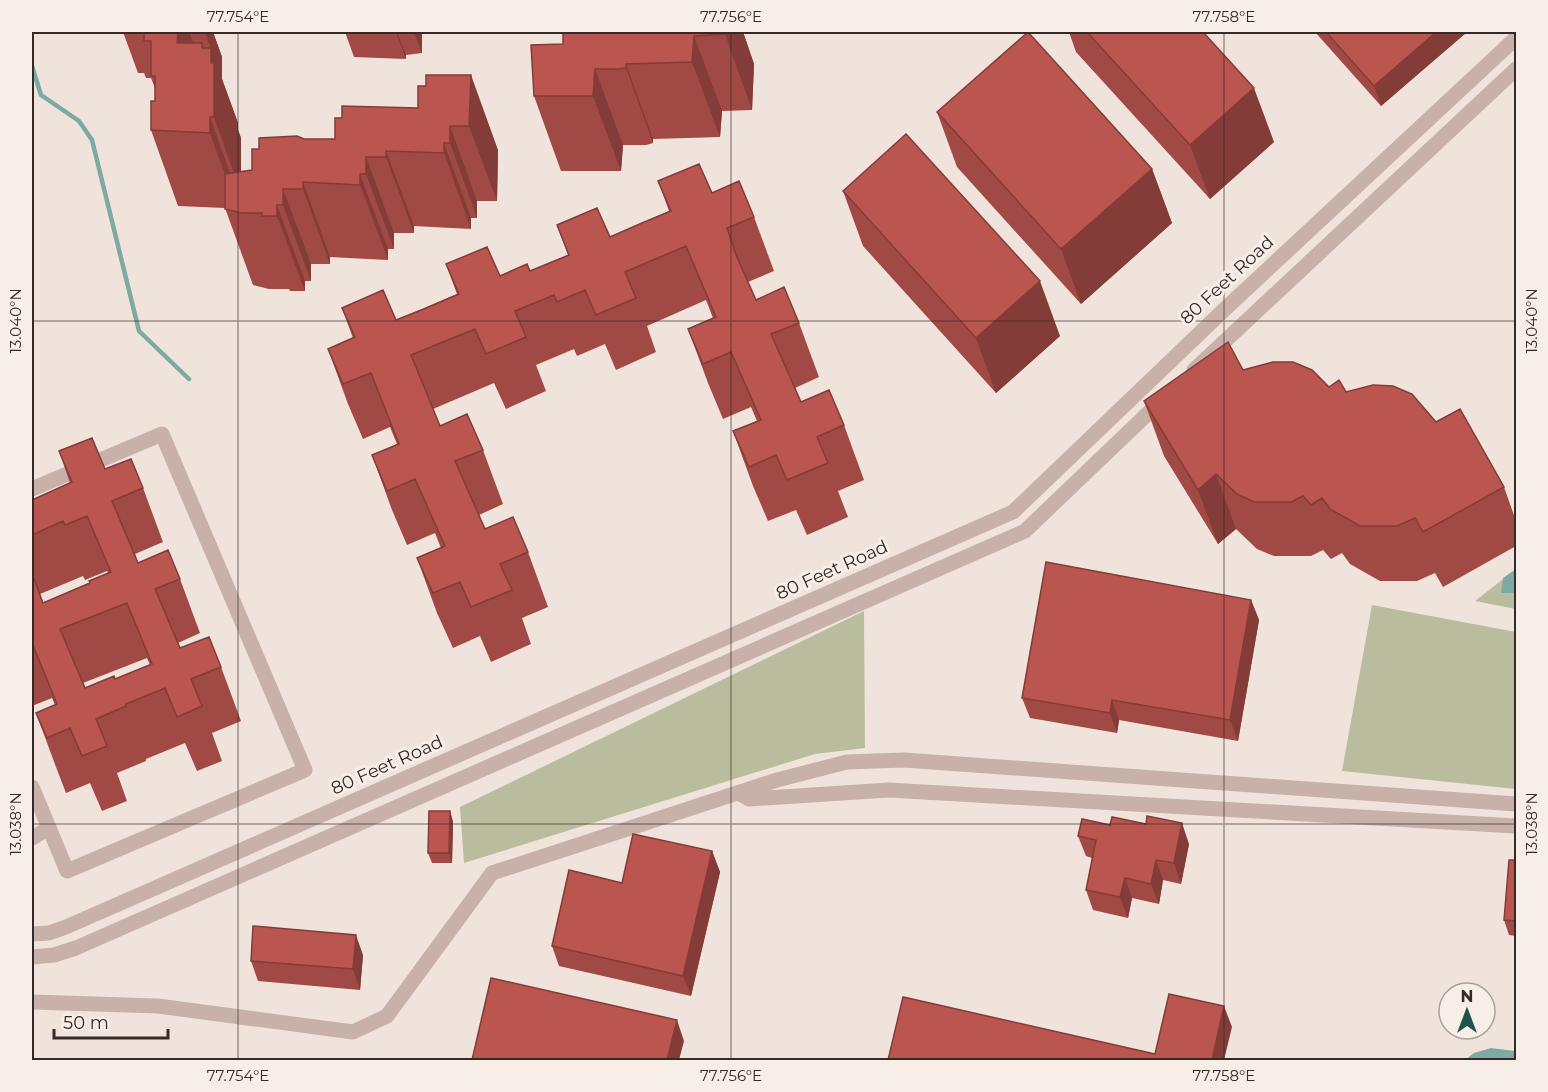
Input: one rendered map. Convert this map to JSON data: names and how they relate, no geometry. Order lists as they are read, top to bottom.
{
  "streets": {
    "street": ["80 Feet Road"]
  },
  "scale_bar": "50 m",
  "north": "top",
  "coordinates": [
    "77.754°E",
    "77.756°E",
    "77.758°E",
    "13.040°N",
    "13.038°N"
  ]
}
